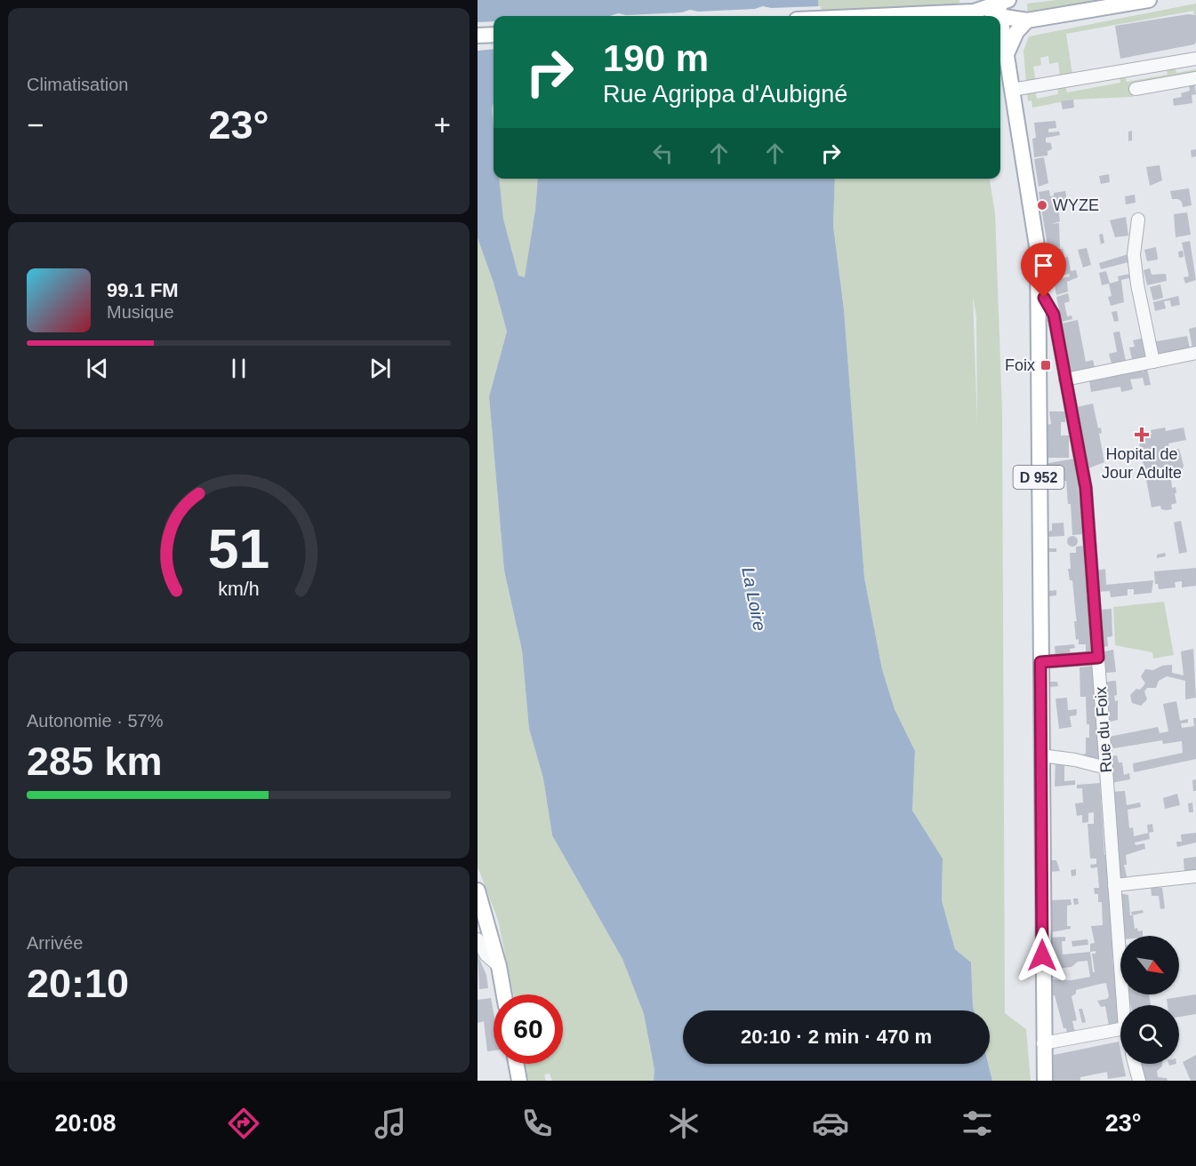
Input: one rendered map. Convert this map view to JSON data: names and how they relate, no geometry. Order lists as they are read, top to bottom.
{
  "streets": {
    "main road": ["D 952"],
    "street": ["Rue du Foix"]
  },
  "crossings": [
    ["D 952", "Rue du Foix"]
  ],
  "water": ["La Loire"],
  "places": {
    "other": ["WYZE"],
    "transit": ["Foix"],
    "health": ["Hopital de Jour Adulte"]
  },
  "north": "bottom right",
  "page": {
    "tile": [
      "Climatisation",
      ["Autonomie · 57%", "285 km"],
      ["Arrivée", "20:10"]
    ],
    "turn": ["190 m", "Rue Agrippa d'Aubigné"],
    "heat": ["−", "23°", "+"],
    "song": ["99.1 FM", "Musique"],
    "limit": "60",
    "trip": "20:10 · 2 min · 470 m",
    "tabs": ["20:08", "23°"],
    "gauge": ["51", "km/h"]
  }
}
